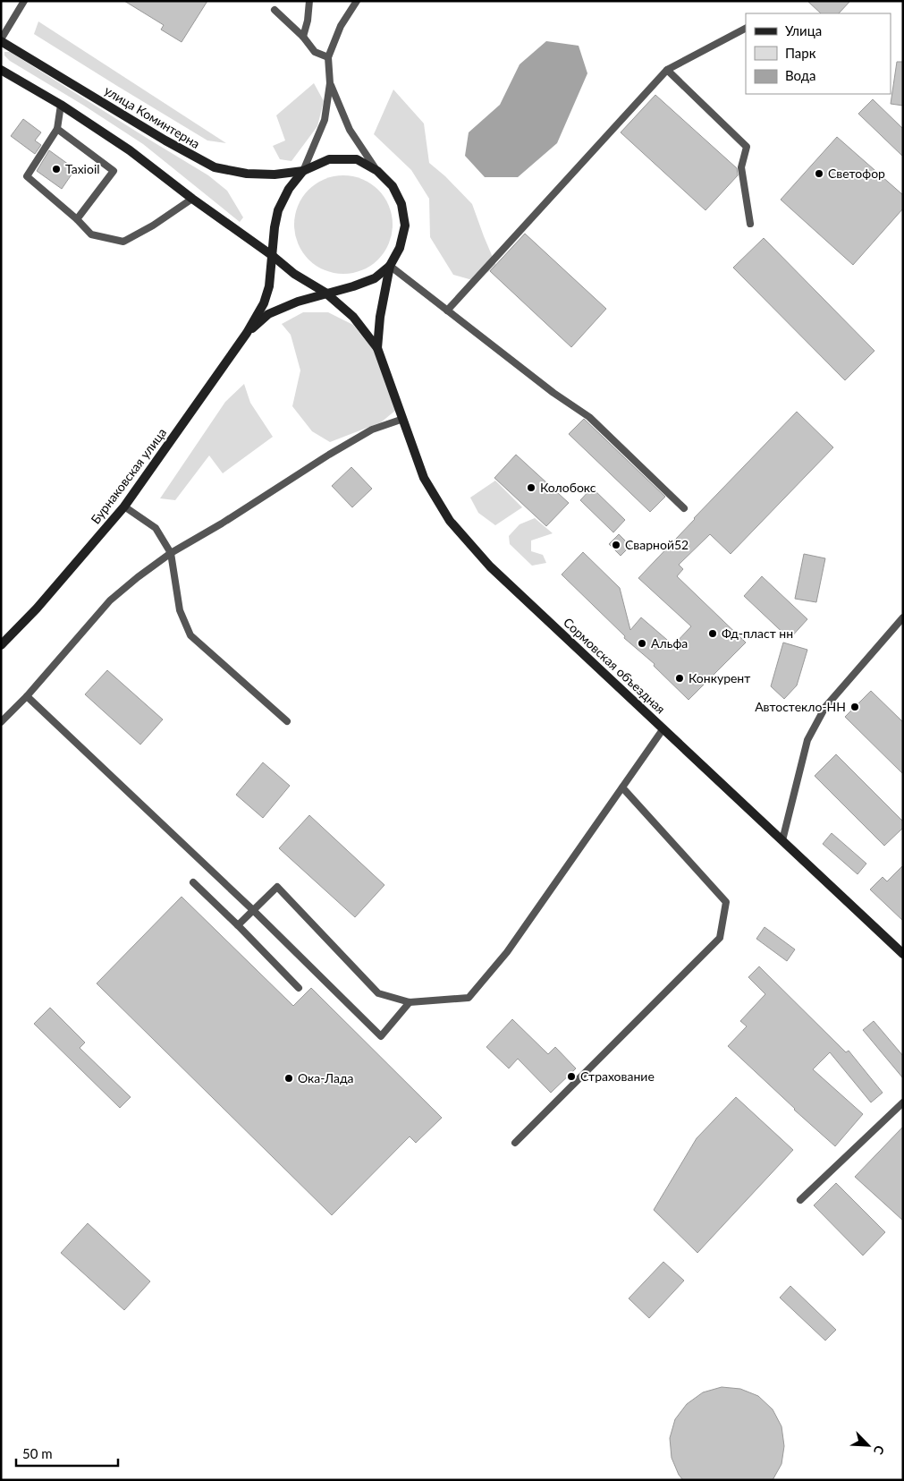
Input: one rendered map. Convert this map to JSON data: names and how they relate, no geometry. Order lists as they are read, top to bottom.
{
  "streets": {
    "main road": ["улица Коминтерна", "Бурнаковская улица", "Сормовская объездная"]
  },
  "places": [
    "Taxioil",
    "Светофор",
    "Колобокс",
    "Сварной52",
    "Фд-пласт нн",
    "Альфа",
    "Конкурент",
    "Автостекло-НН",
    "Страхование",
    "Ока-Лада"
  ],
  "legend": ["Улица", "Парк", "Вода"],
  "scale_bar": "50 m",
  "north": "bottom right"
}
